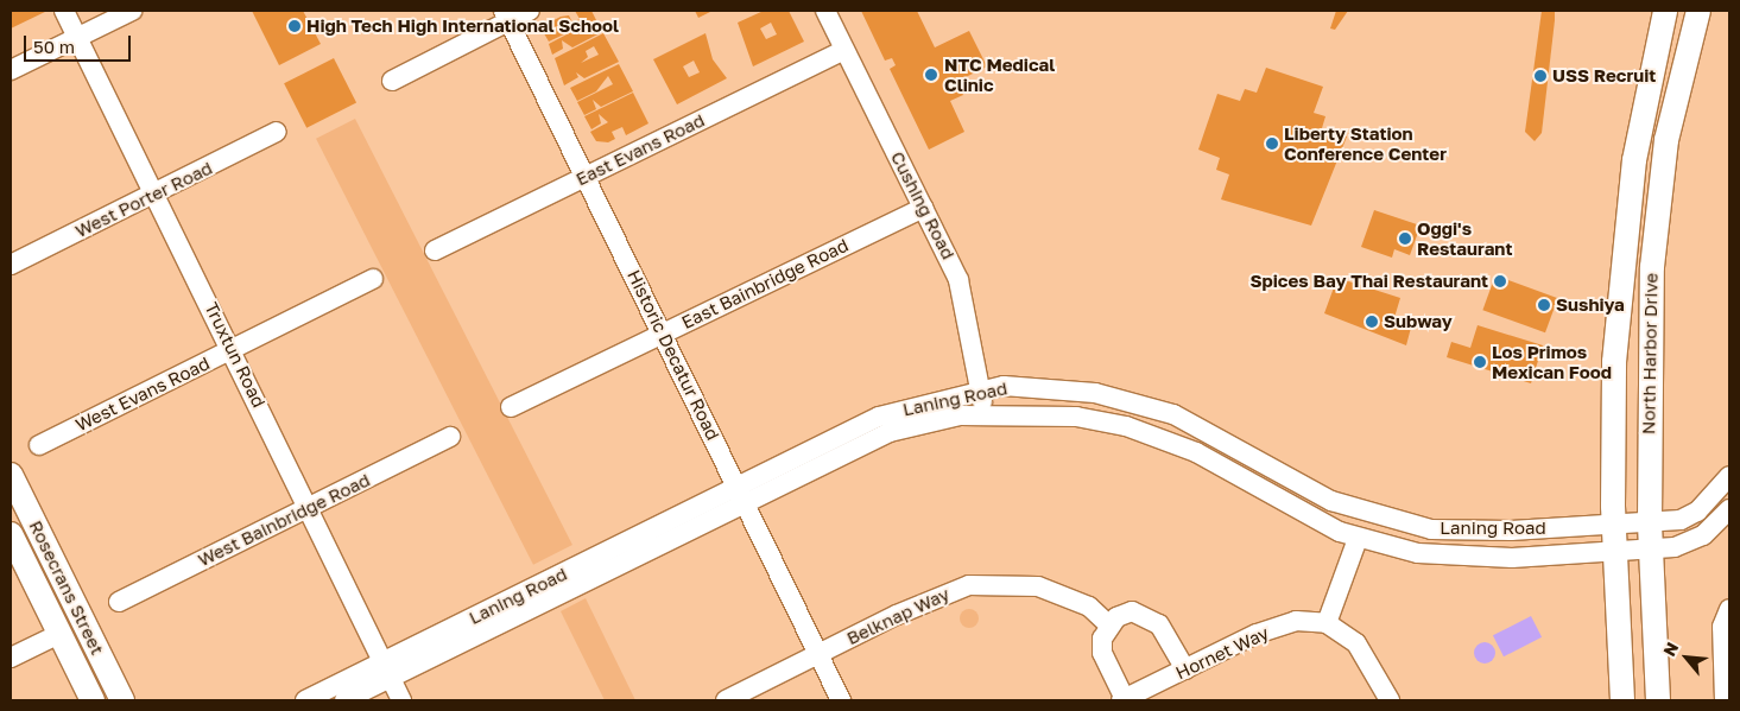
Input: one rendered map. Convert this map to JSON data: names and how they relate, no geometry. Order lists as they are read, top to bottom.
{
  "streets": {
    "main road": ["North Harbor Drive", "Rosecrans Street"],
    "street": [
      "East Evans Road",
      "West Porter Road",
      "Cushing Road",
      "East Bainbridge Road",
      "Truxtun Road",
      "Historic Decatur Road",
      "West Evans Road",
      "Laning Road",
      "West Bainbridge Road",
      "Belknap Way",
      "Hornet Way"
    ]
  },
  "crossings": [
    ["East Evans Road", "Cushing Road"],
    ["East Evans Road", "Historic Decatur Road"],
    ["West Porter Road", "Truxtun Road"],
    ["Cushing Road", "East Bainbridge Road"],
    ["Cushing Road", "Laning Road"],
    ["East Bainbridge Road", "Historic Decatur Road"],
    ["North Harbor Drive", "Laning Road"],
    ["Truxtun Road", "West Evans Road"],
    ["Truxtun Road", "Laning Road"],
    ["Truxtun Road", "West Bainbridge Road"],
    ["Historic Decatur Road", "Laning Road"],
    ["Historic Decatur Road", "Belknap Way"]
  ],
  "places": [
    "High Tech High International School",
    "NTC Medical Clinic",
    "USS Recruit",
    "Liberty Station Conference Center",
    "Oggi's Restaurant",
    "Spices Bay Thai Restaurant",
    "Sushiya",
    "Subway",
    "Los Primos Mexican Food"
  ],
  "scale_bar": "50 m",
  "north": "top left"
}
